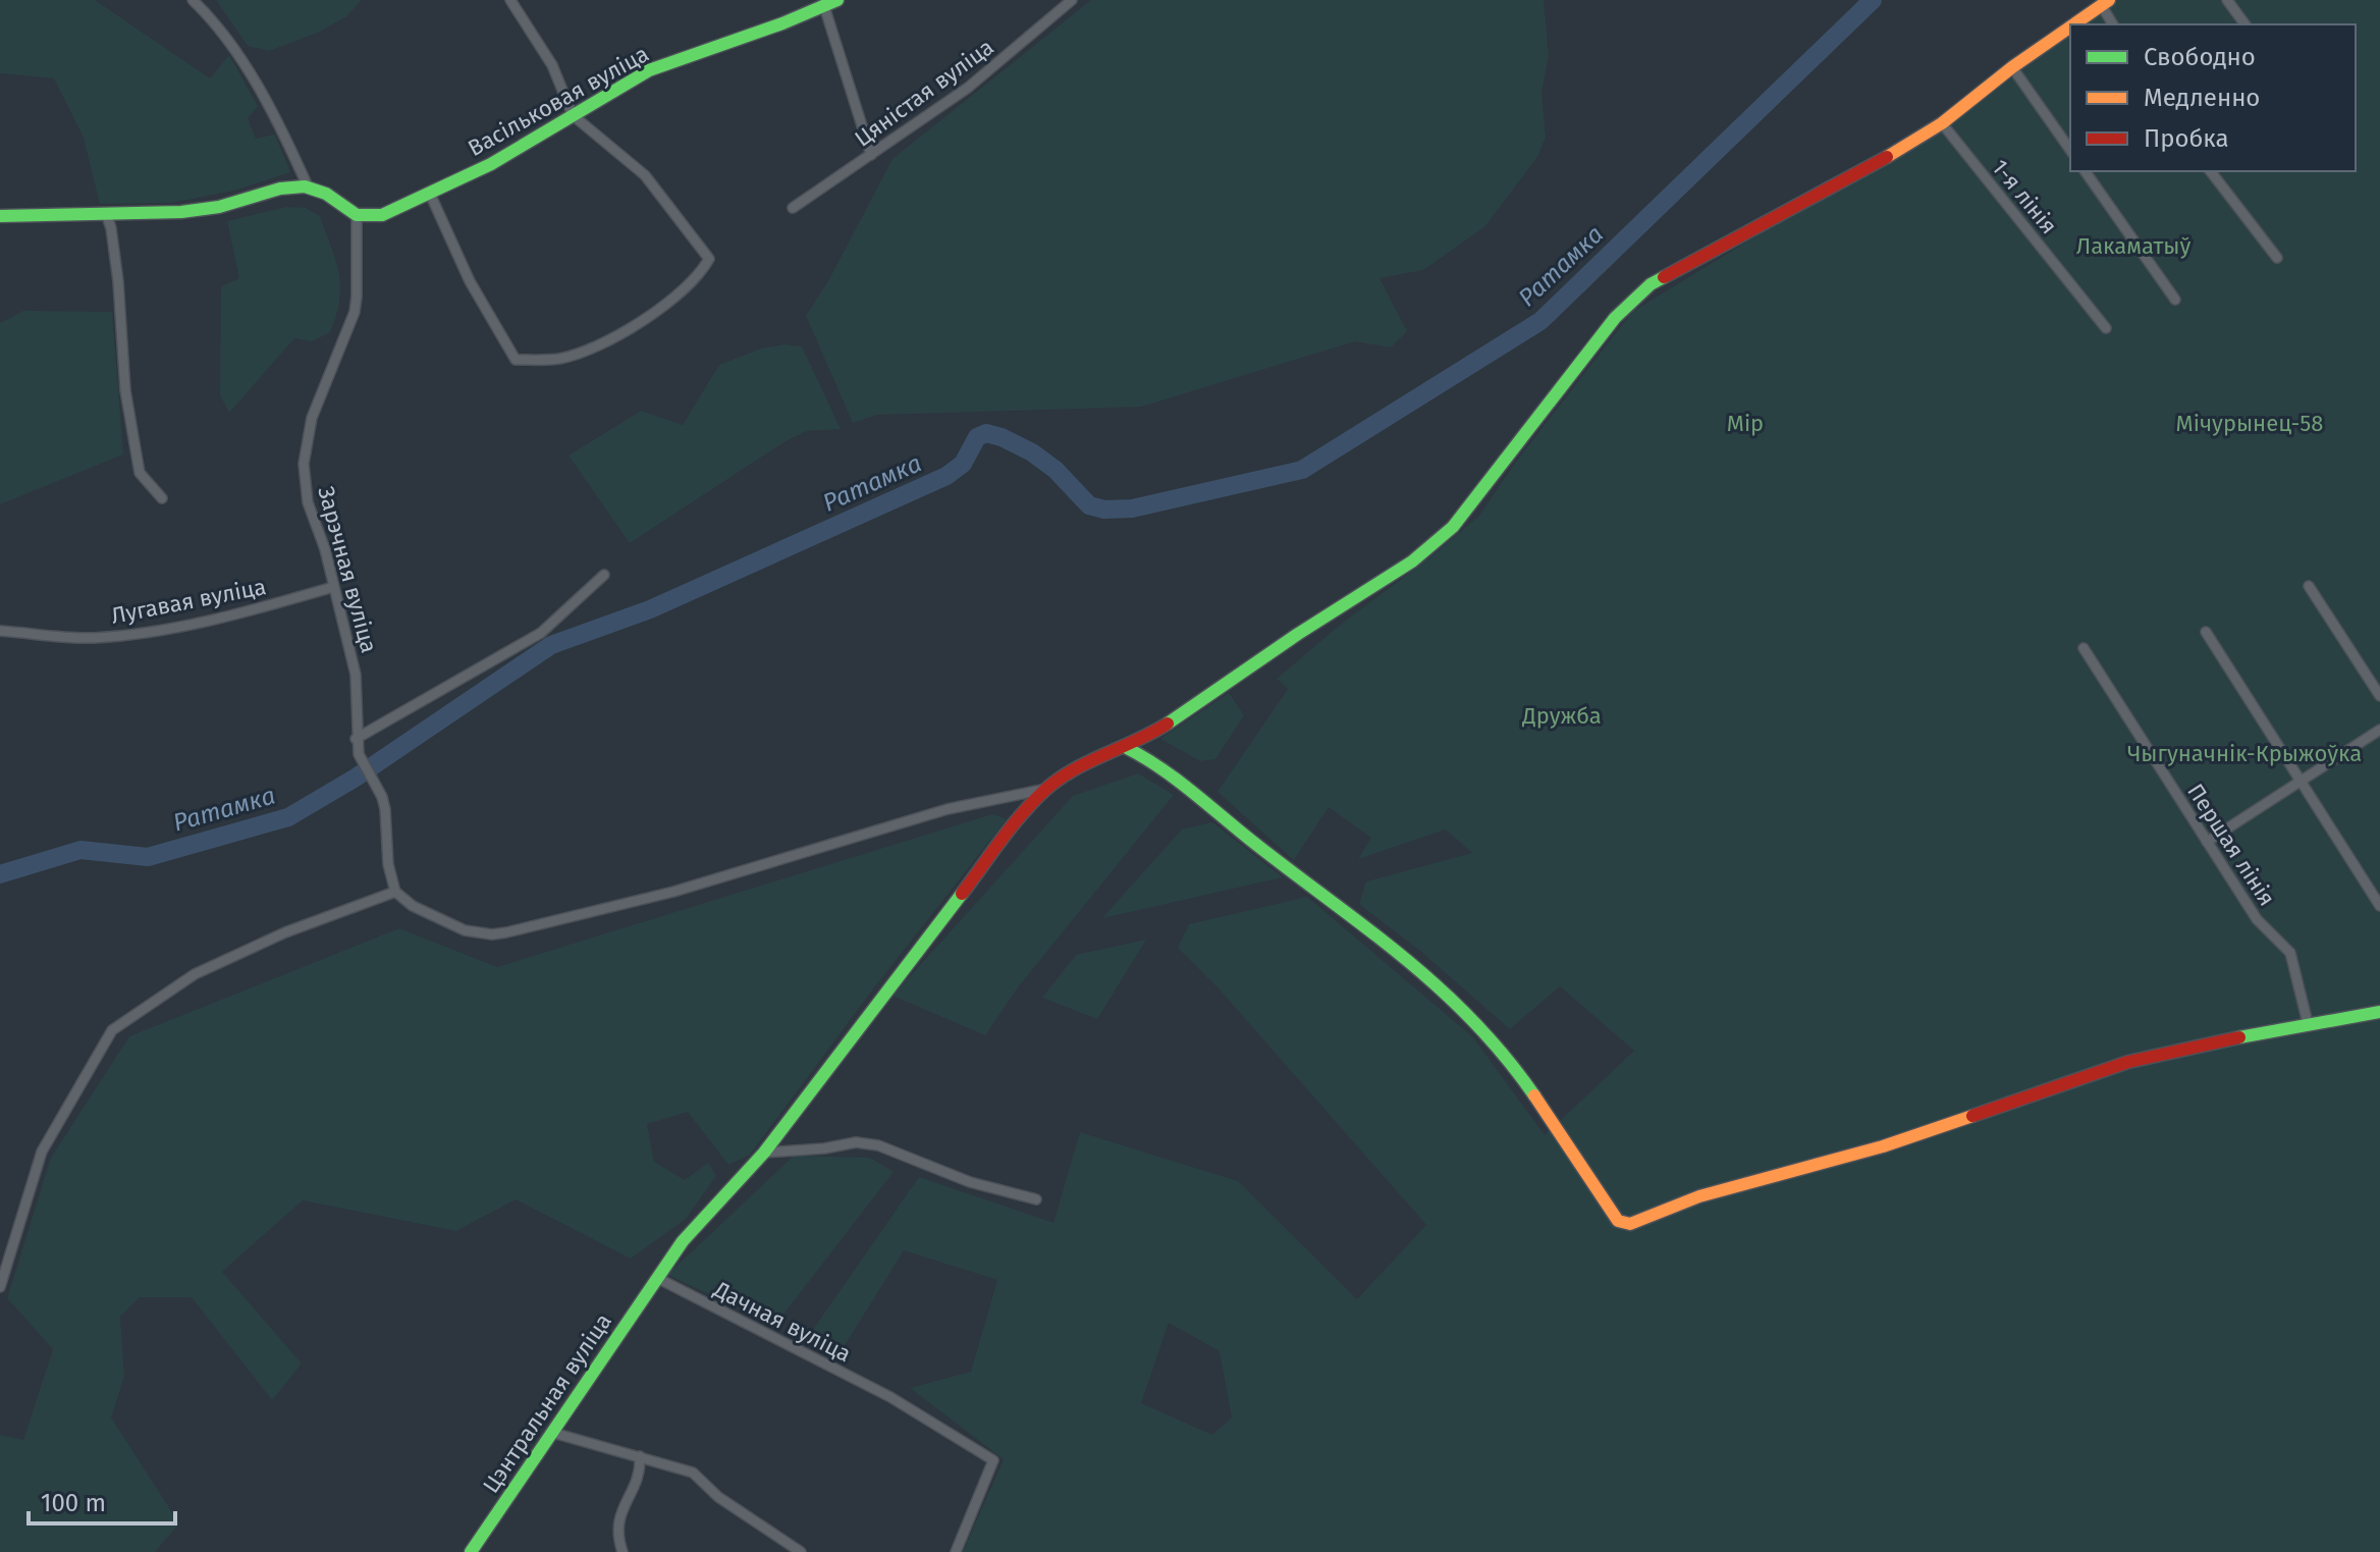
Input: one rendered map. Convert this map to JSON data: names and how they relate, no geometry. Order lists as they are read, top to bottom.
{
  "streets": {
    "street": [
      "Цяністая вуліца",
      "Васільковая вуліца",
      "1-я лінія",
      "Зарэчная вуліца",
      "Лугавая вуліца",
      "Першая лінія",
      "Дачная вуліца",
      "Цэнтральная вуліца"
    ]
  },
  "crossings": [
    ["Васільковая вуліца", "Зарэчная вуліца"],
    ["1-я лінія", "Цэнтральная вуліца"],
    ["Зарэчная вуліца", "Лугавая вуліца"],
    ["Дачная вуліца", "Цэнтральная вуліца"]
  ],
  "water": ["Ратамка"],
  "parks": [
    "Лакаматыў",
    "Мір",
    "Мічурынец-58",
    "Дружба",
    "Чыгуначнік-Крыжоўка"
  ],
  "legend": ["Свободно", "Медленно", "Пробка"],
  "scale_bar": "100 m"
}
